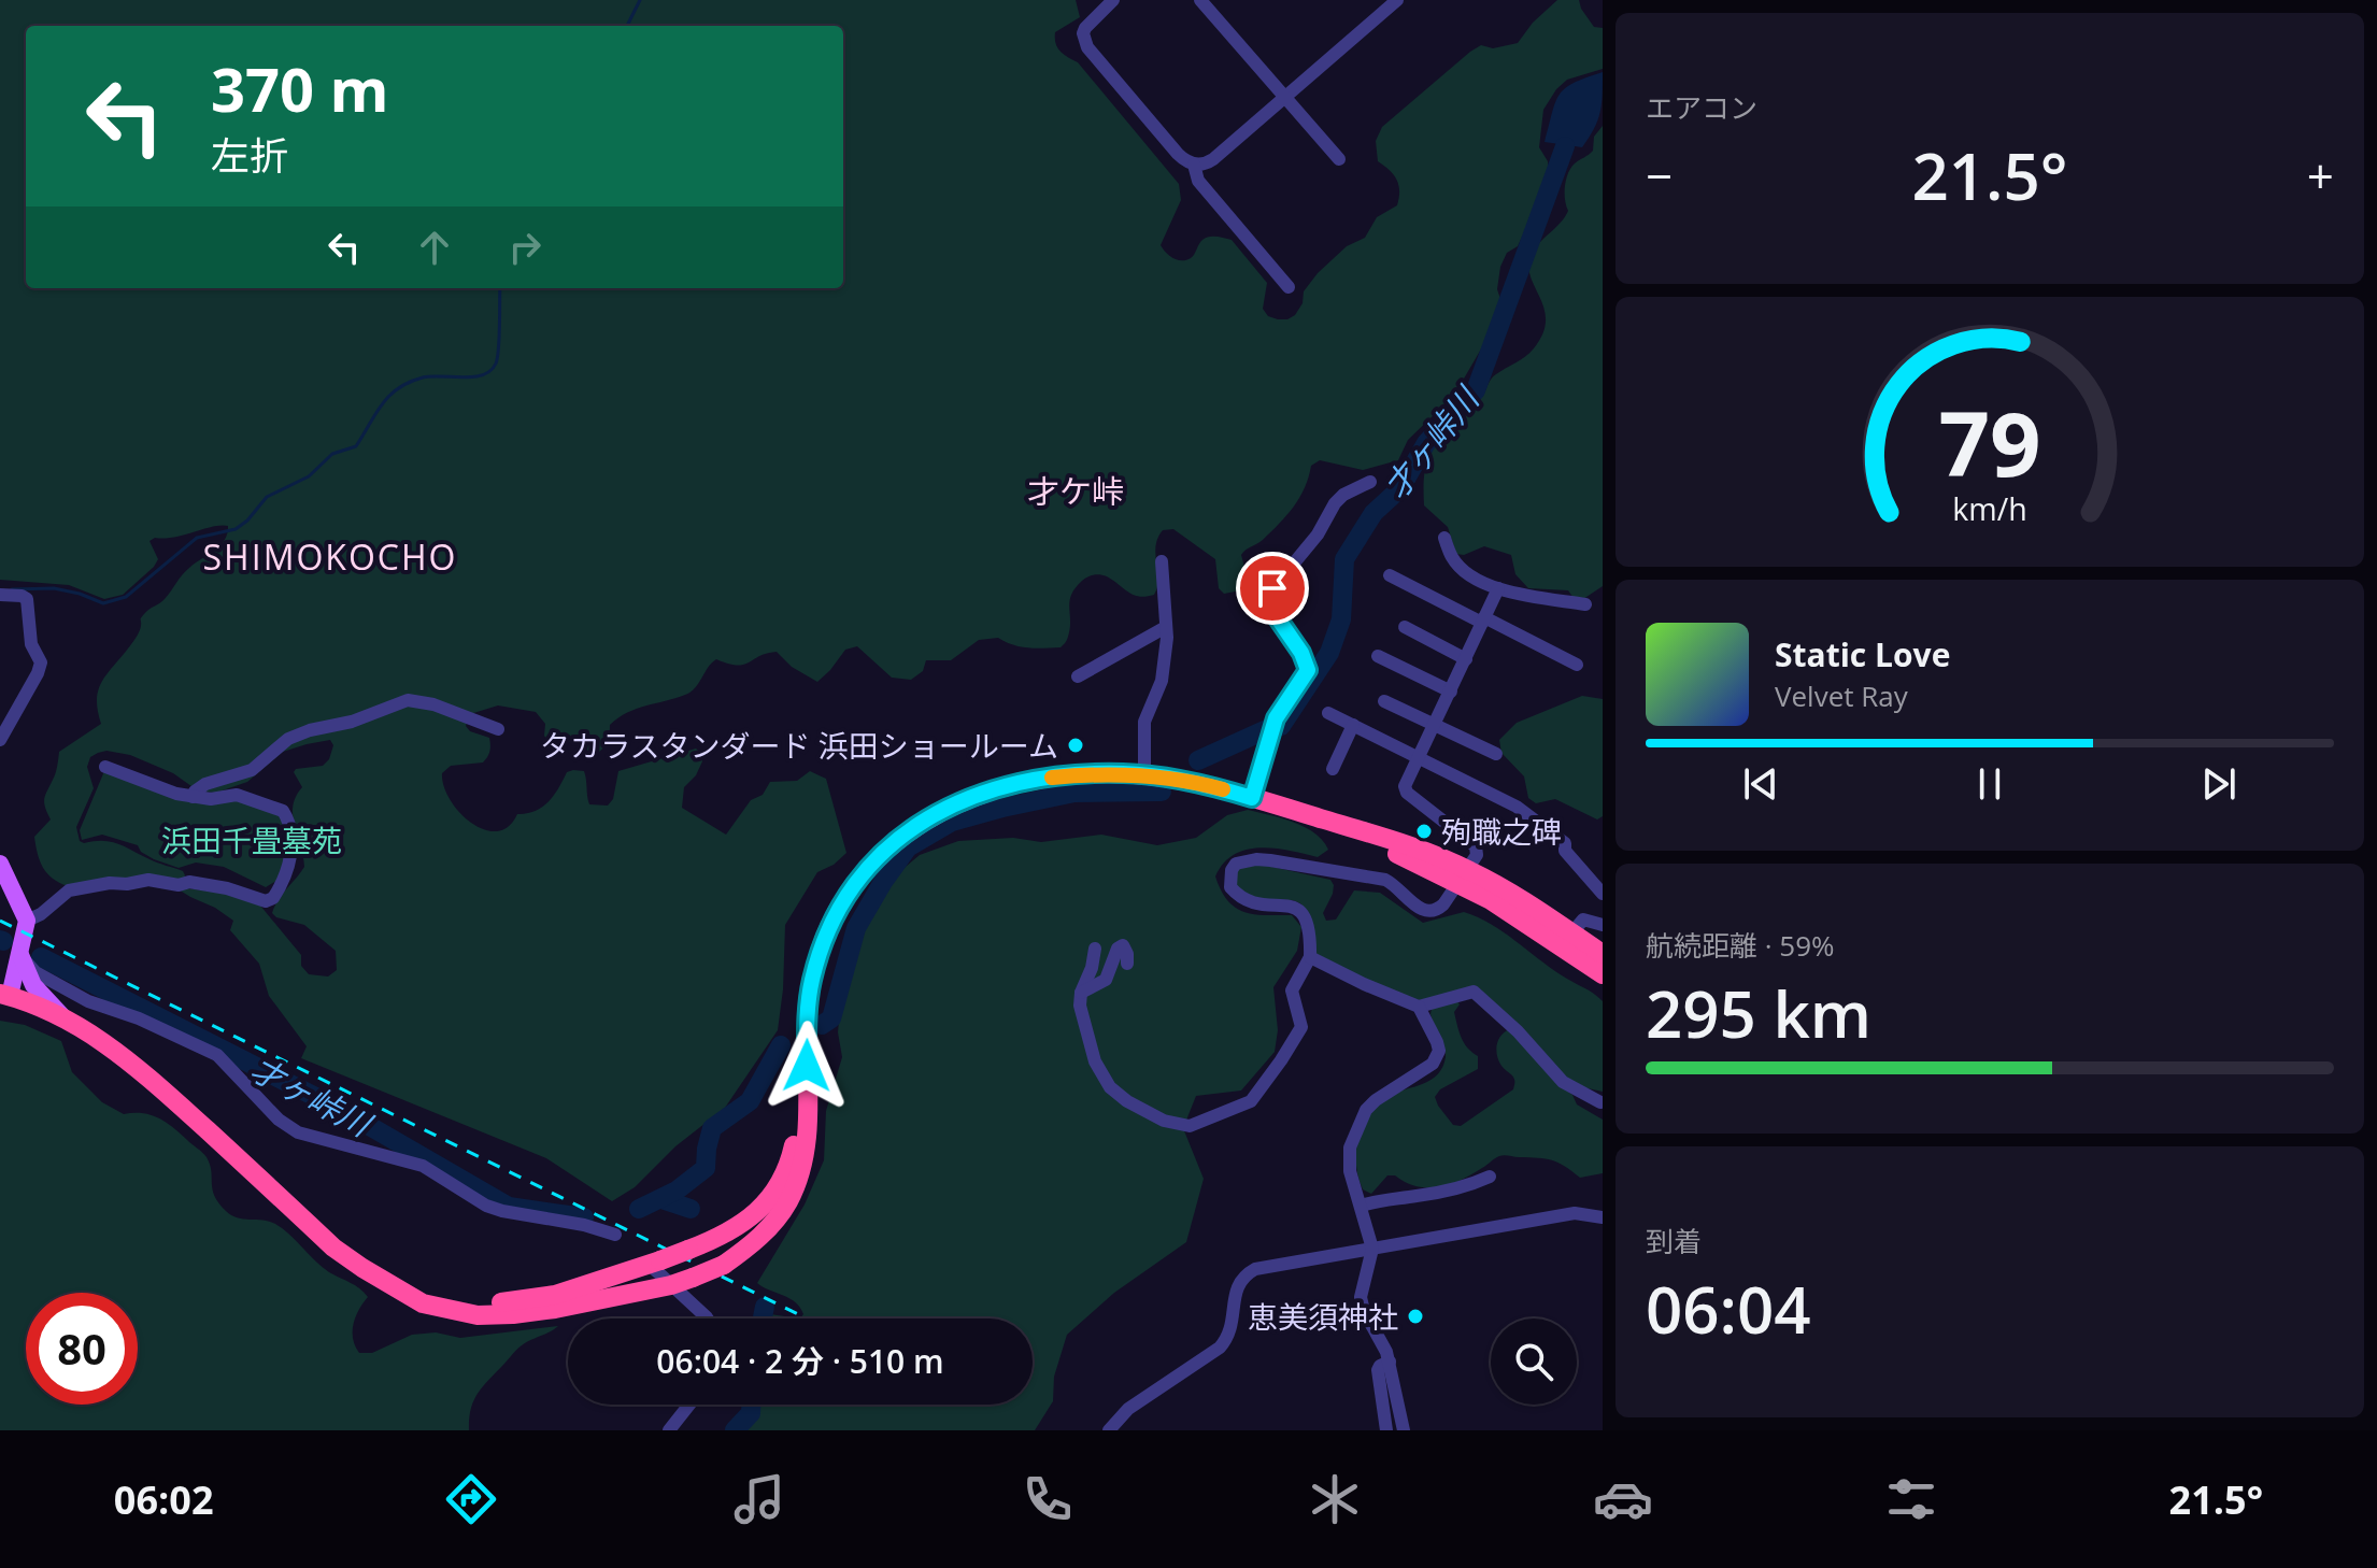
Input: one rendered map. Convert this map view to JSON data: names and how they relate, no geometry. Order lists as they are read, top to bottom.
{
  "districts": ["才ケ峠", "SHIMOKOCHO"],
  "water": ["才ヶ峠川"],
  "parks": ["浜田千畳墓苑"],
  "places": ["タカラスタンダード 浜田ショールーム", "殉職之碑", "恵美須神社"],
  "page": {
    "tile": [
      "エアコン",
      ["航続距離 · 59%", "295 km"],
      ["到着", "06:04"]
    ],
    "turn": ["370 m", "左折"],
    "heat": ["−", "21.5°", "+"],
    "song": ["Static Love", "Velvet Ray"],
    "limit": "80",
    "trip": "06:04 · 2 分 · 510 m",
    "tabs": ["06:02", "21.5°"],
    "gauge": ["79", "km/h"]
  }
}
